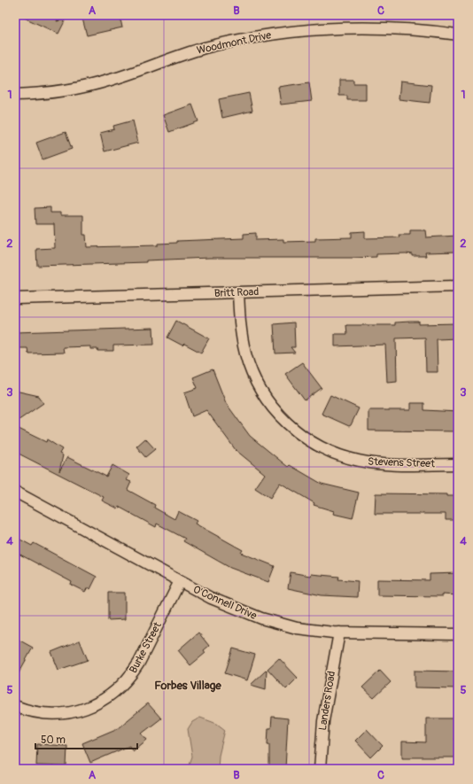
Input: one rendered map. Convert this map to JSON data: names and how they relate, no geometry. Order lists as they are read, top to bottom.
{
  "streets": {
    "street": [
      "Woodmont Drive",
      "Britt Road",
      "Stevens Street",
      "O'Connell Drive",
      "Burke Street",
      "Landers Road"
    ]
  },
  "crossings": [
    ["Britt Road", "Stevens Street"],
    ["O'Connell Drive", "Burke Street"],
    ["O'Connell Drive", "Landers Road"]
  ],
  "districts": ["Forbes Village"],
  "scale_bar": "50 m",
  "grid": {
    "columns": ["A", "B", "C"],
    "rows": [
      "1",
      "2",
      "3",
      "4",
      "5"
    ]
  }
}
